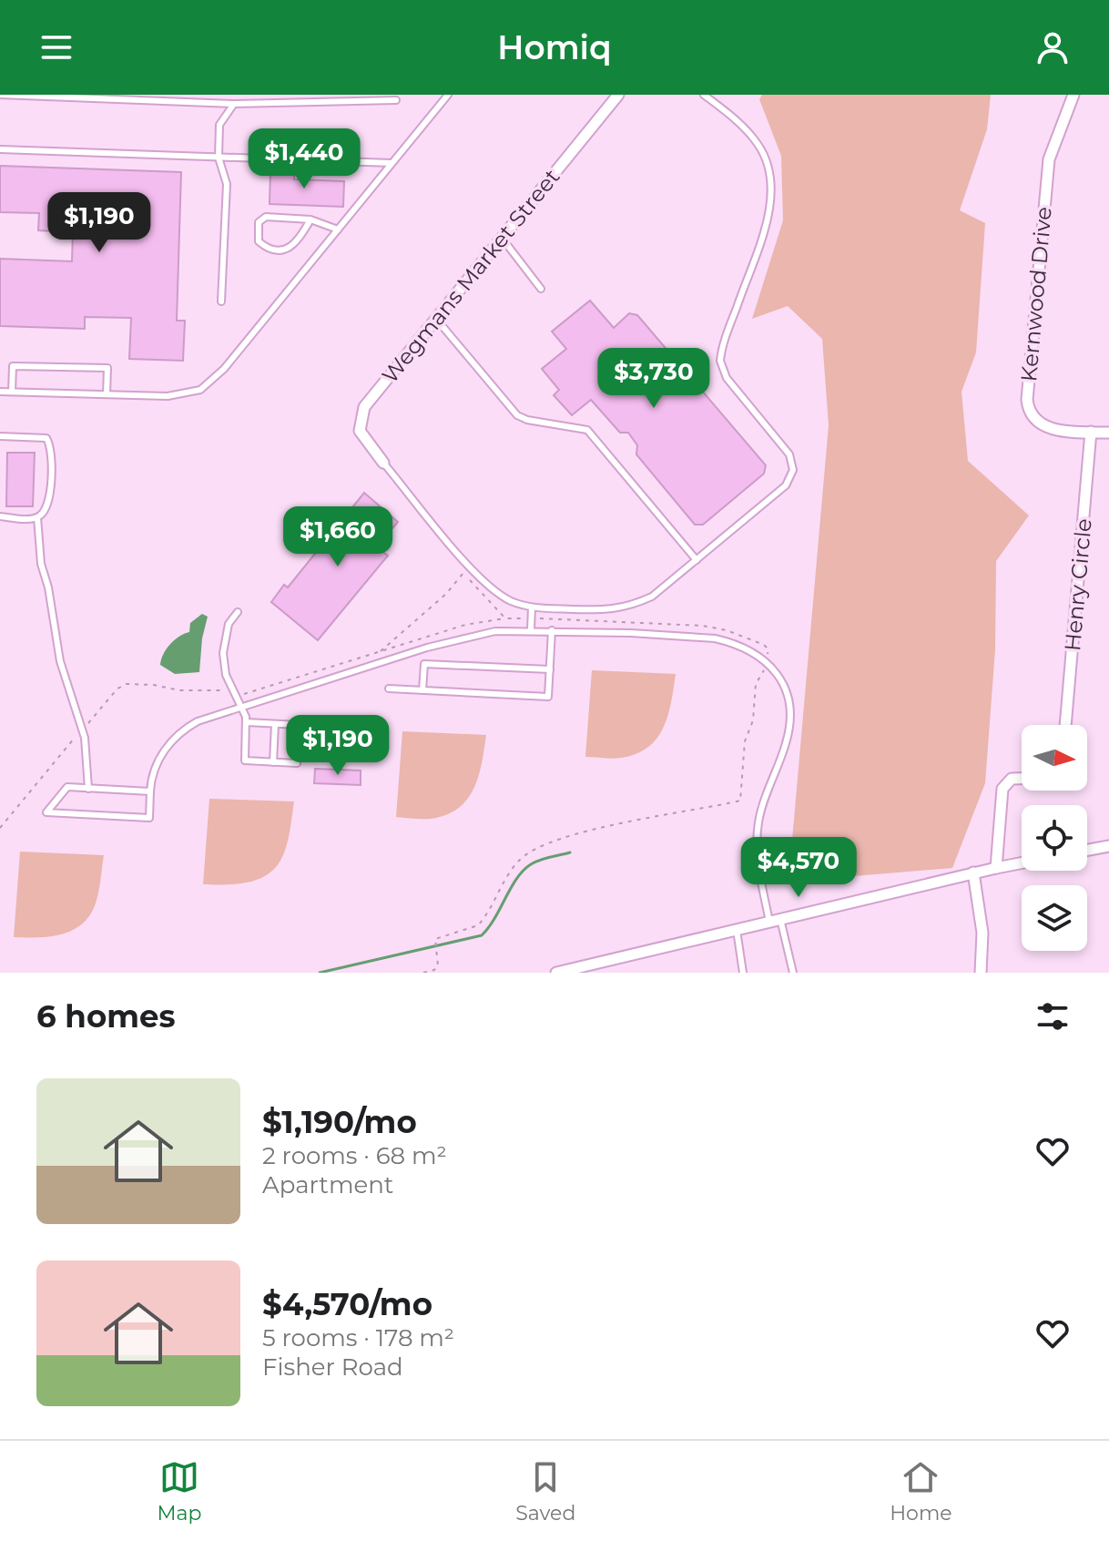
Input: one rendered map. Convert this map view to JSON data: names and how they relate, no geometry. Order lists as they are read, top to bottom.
{
  "streets": {
    "street": ["Wegmans Market Street", "Kernwood Drive", "Henry Circle"]
  },
  "crossings": [
    ["Kernwood Drive", "Henry Circle"]
  ],
  "north": "right",
  "page": {
    "header": "Homiq",
    "price": [
      "$1,440",
      "$1,190",
      "$3,730",
      "$1,660",
      "$1,190",
      "$4,570"
    ],
    "heading": "6 homes",
    "list": [
      {
        "name": "$1,190/mo",
        "note": "2 rooms · 68 m² · Apartment"
      },
      {
        "name": "$4,570/mo",
        "note": "5 rooms · 178 m² · Fisher Road"
      }
    ],
    "tabs": ["Map", "Saved", "Home"]
  }
}
